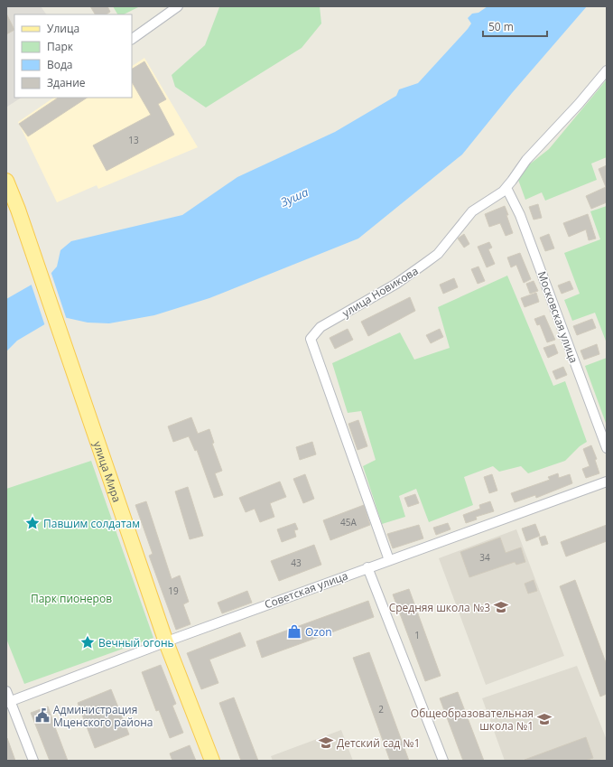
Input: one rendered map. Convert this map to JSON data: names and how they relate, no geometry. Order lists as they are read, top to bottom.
{
  "streets": {
    "main road": ["улица Мира"],
    "street": ["улица Новикова", "Московская улица", "Советская улица"]
  },
  "crossings": [
    ["улица Новикова", "Московская улица"],
    ["улица Новикова", "Советская улица"],
    ["улица Мира", "Советская улица"]
  ],
  "water": ["Зуша"],
  "parks": ["Парк пионеров"],
  "places": {
    "place": ["Павшим солдатам", "Вечный огонь"],
    "school or university": ["Средняя школа №3", "Общеобразовательная школа №1", "Детский сад №1"],
    "shop": ["Ozon"],
    "public building": ["Администрация Мценского района"]
  },
  "house_numbers": [
    "13",
    "45А",
    "34",
    "43",
    "19",
    "1",
    "2"
  ],
  "legend": [
    "Улица",
    "Парк",
    "Вода",
    "Здание"
  ],
  "scale_bar": "50 m"
}
